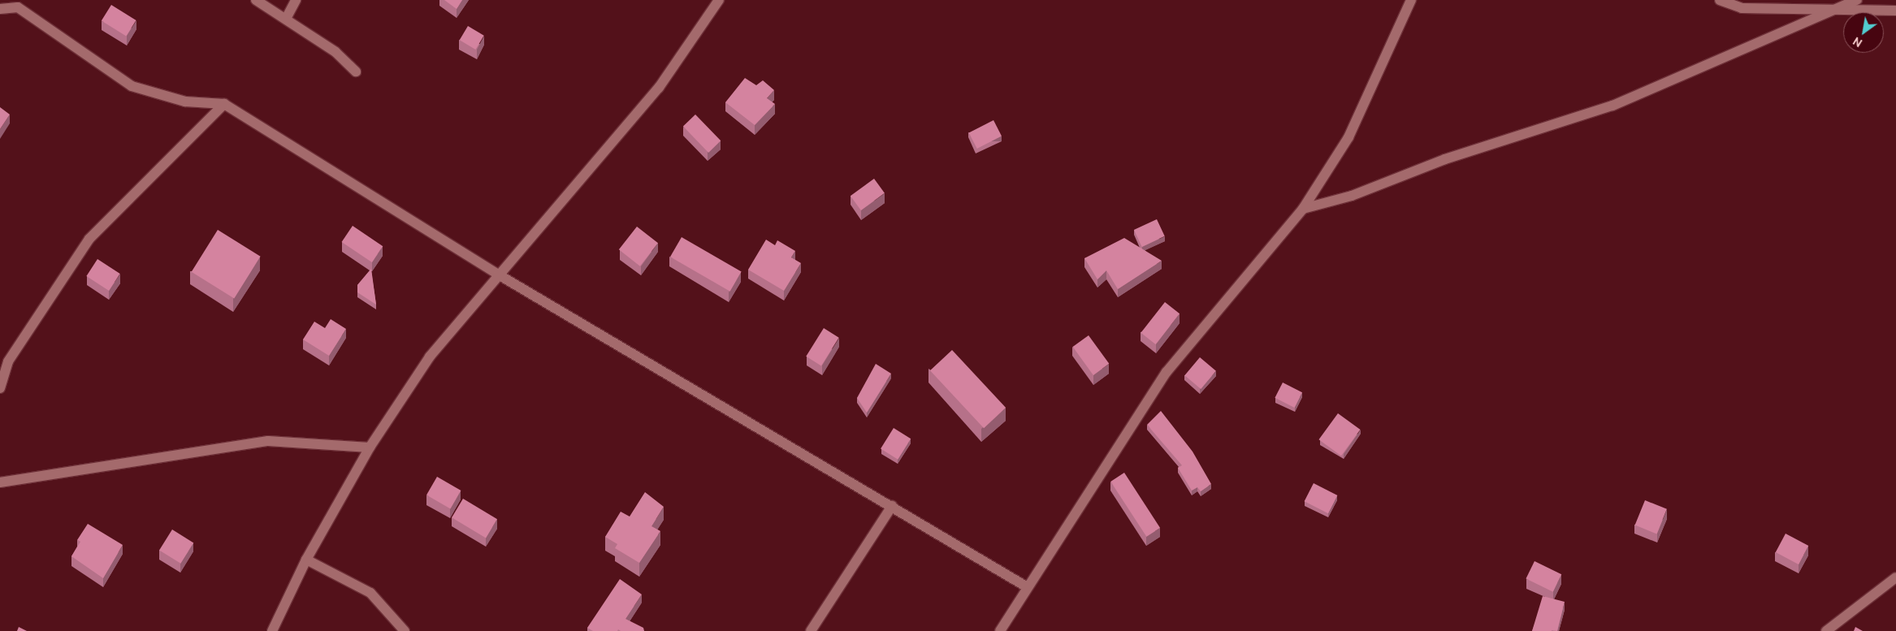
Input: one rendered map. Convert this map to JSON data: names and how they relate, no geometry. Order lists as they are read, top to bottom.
{
  "north": "bottom left"
}
